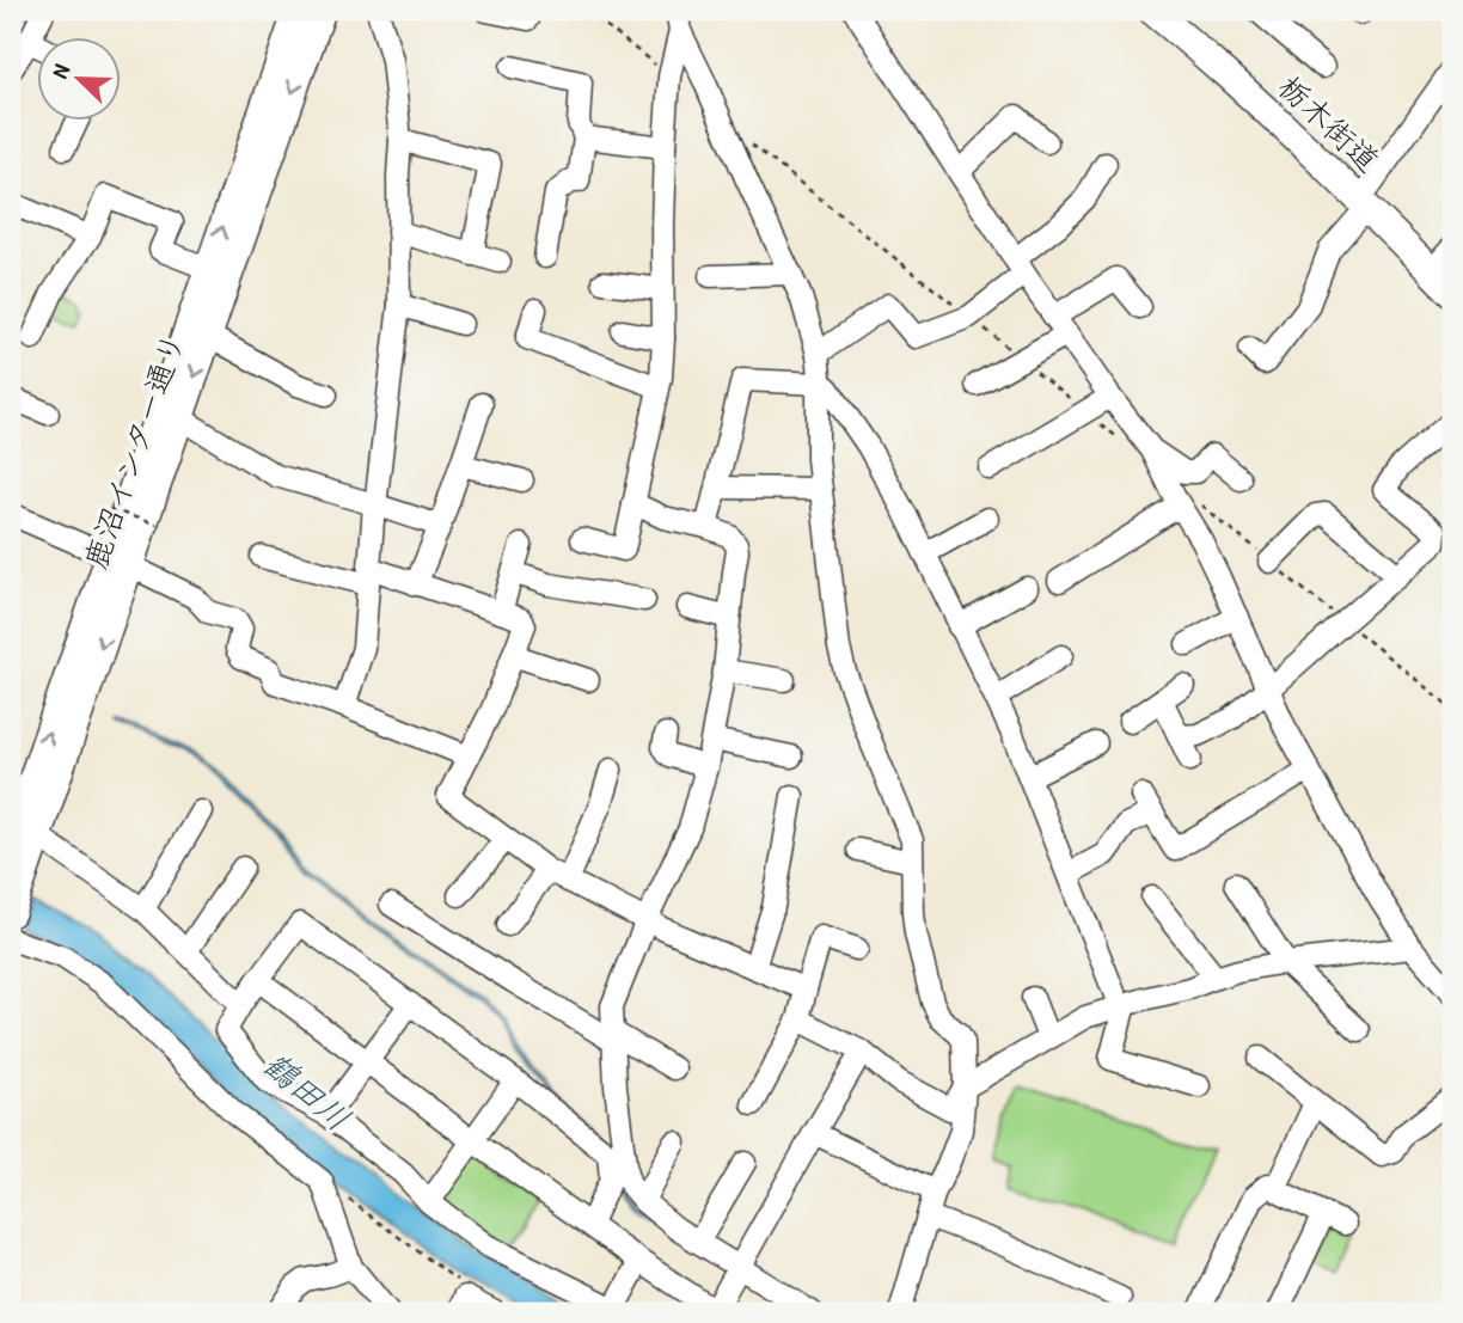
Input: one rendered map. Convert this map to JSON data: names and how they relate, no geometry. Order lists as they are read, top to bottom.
{
  "streets": {
    "main road": ["栃木街道", "鹿沼インター通り"]
  },
  "water": ["鶴田川"],
  "north": "top left"
}
